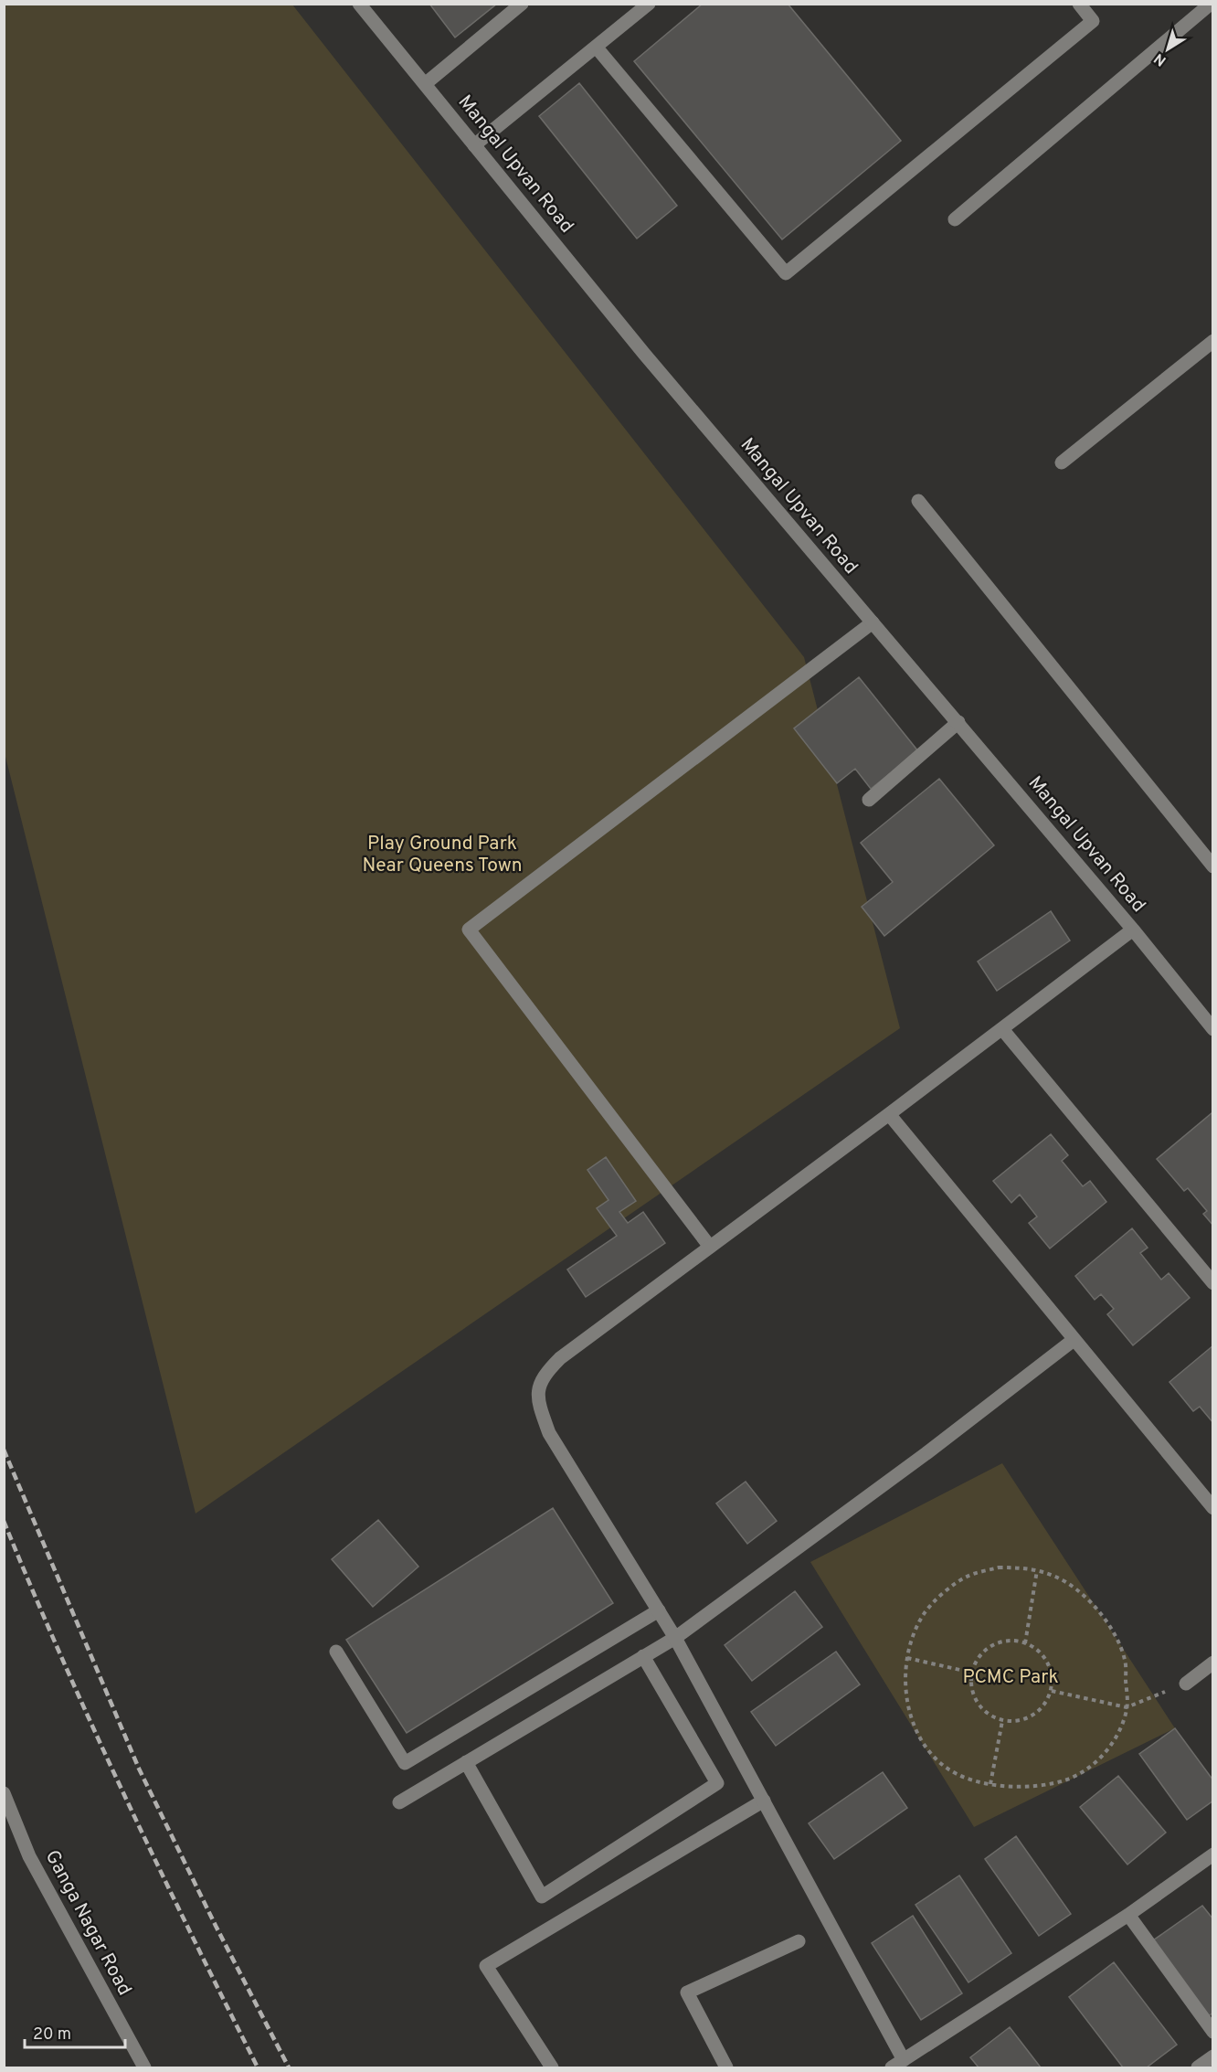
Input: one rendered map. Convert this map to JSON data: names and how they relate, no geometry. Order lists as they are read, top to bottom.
{
  "streets": {
    "street": ["Mangal Upvan Road", "Ganga Nagar Road"]
  },
  "parks": ["Play Ground Park Near Queens Town", "PCMC Park"],
  "scale_bar": "20 m",
  "north": "bottom left"
}
